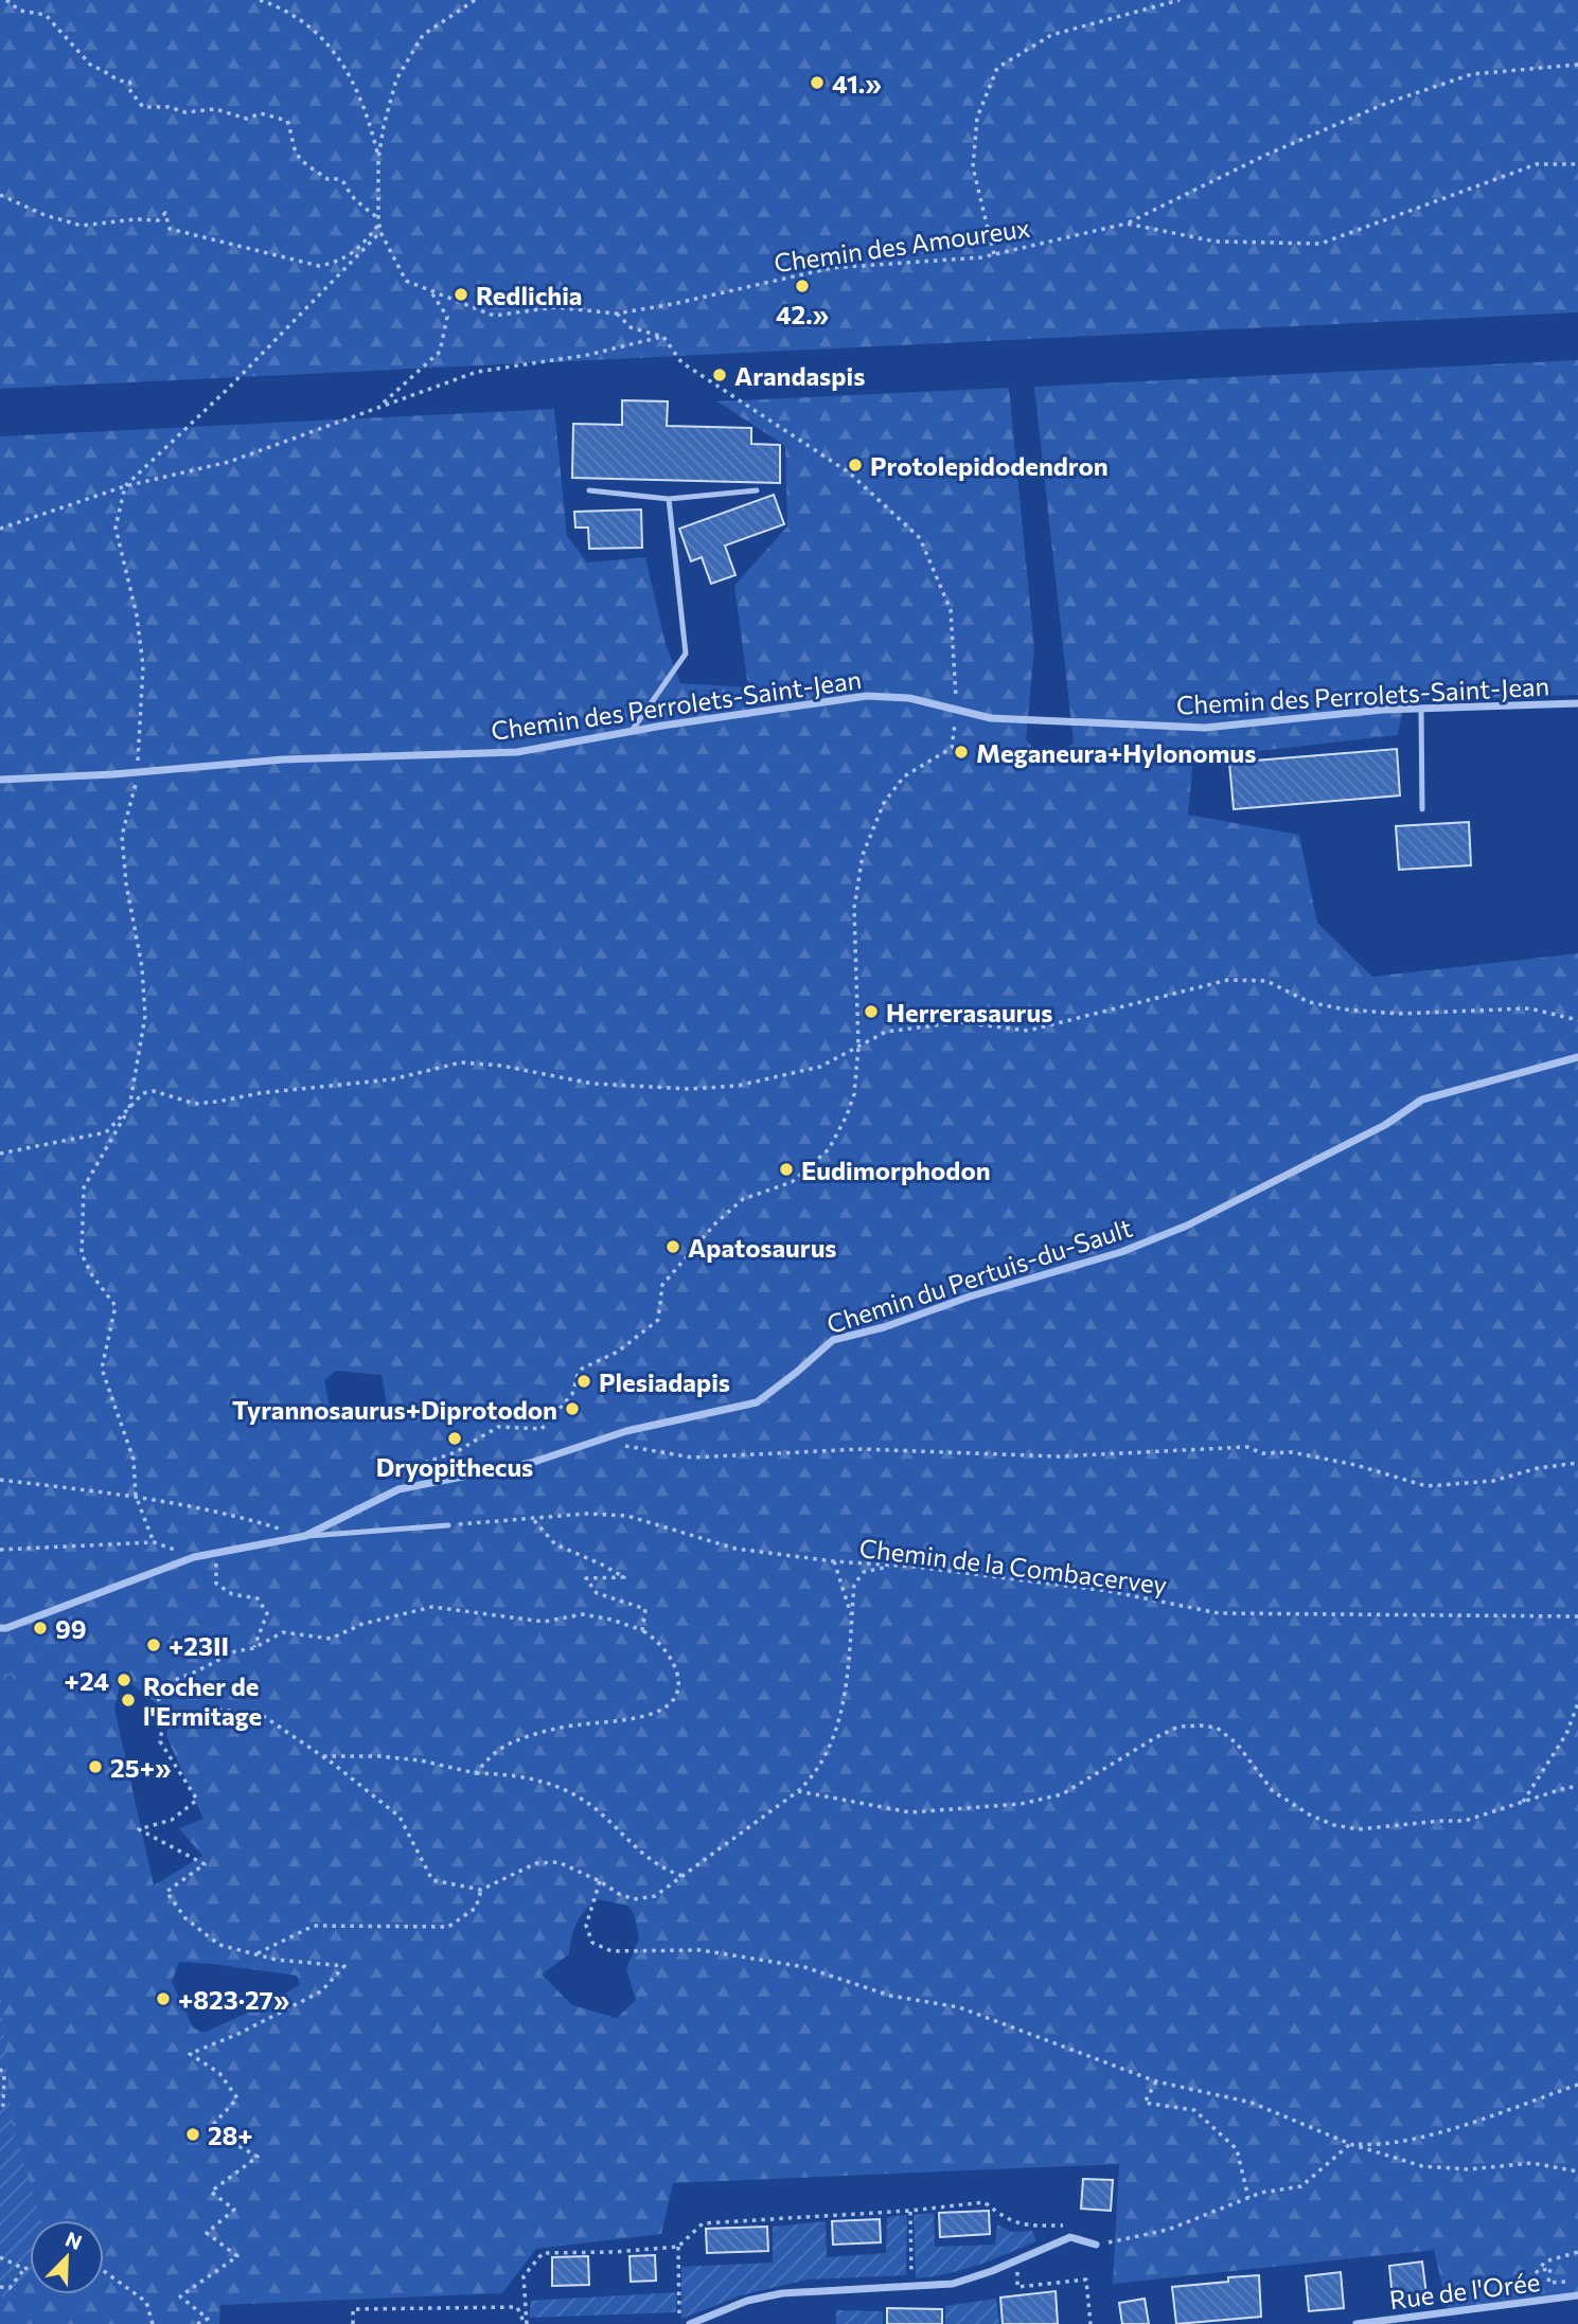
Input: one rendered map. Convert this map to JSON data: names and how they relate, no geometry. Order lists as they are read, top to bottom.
{
  "streets": {
    "street": ["Chemin des Perrolets-Saint-Jean", "Chemin du Pertuis-du-Sault", "Rue de l'Orée"],
    "path": ["Chemin des Amoureux", "Chemin de la Combacervey"]
  },
  "crossings": [
    ["Chemin du Pertuis-du-Sault", "Chemin de la Combacervey"]
  ],
  "places": [
    "41.»",
    "42.»",
    "Redlichia",
    "Arandaspis",
    "Protolepidodendron",
    "Meganeura+Hylonomus",
    "Herrerasaurus",
    "Eudimorphodon",
    "Apatosaurus",
    "Plesiadapis",
    "Tyrannosaurus+Diprotodon",
    "Dryopithecus",
    "99",
    "+23II",
    "+24",
    "Rocher de l'Ermitage",
    "25+»",
    "+823·27»",
    "28+"
  ],
  "north": "top right"
}
